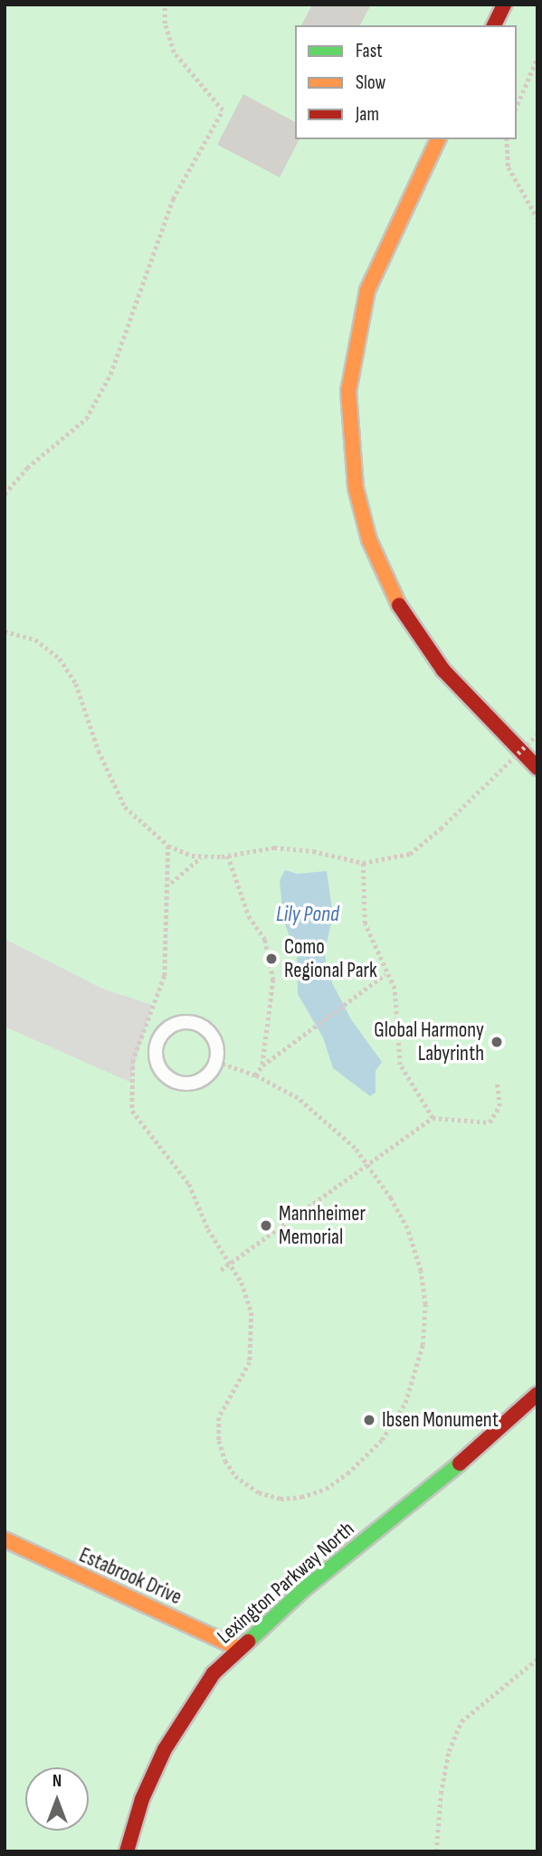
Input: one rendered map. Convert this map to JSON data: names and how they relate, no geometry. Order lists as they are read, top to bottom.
{
  "streets": {
    "main road": ["Estabrook Drive", "Lexington Parkway North"]
  },
  "crossings": [
    ["Estabrook Drive", "Lexington Parkway North"]
  ],
  "water": ["Lily Pond"],
  "places": [
    "Como Regional Park",
    "Global Harmony Labyrinth",
    "Mannheimer Memorial",
    "Ibsen Monument"
  ],
  "legend": ["Fast", "Slow", "Jam"],
  "north": "top"
}
